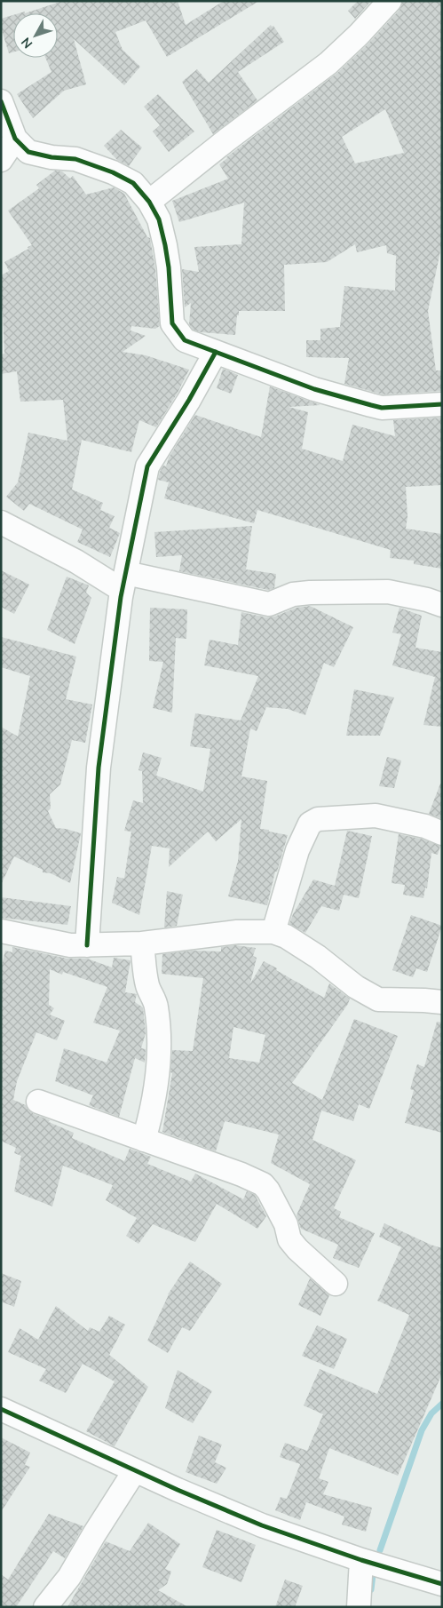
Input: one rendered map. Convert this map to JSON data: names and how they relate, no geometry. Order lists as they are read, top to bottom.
{
  "north": "bottom left"
}
